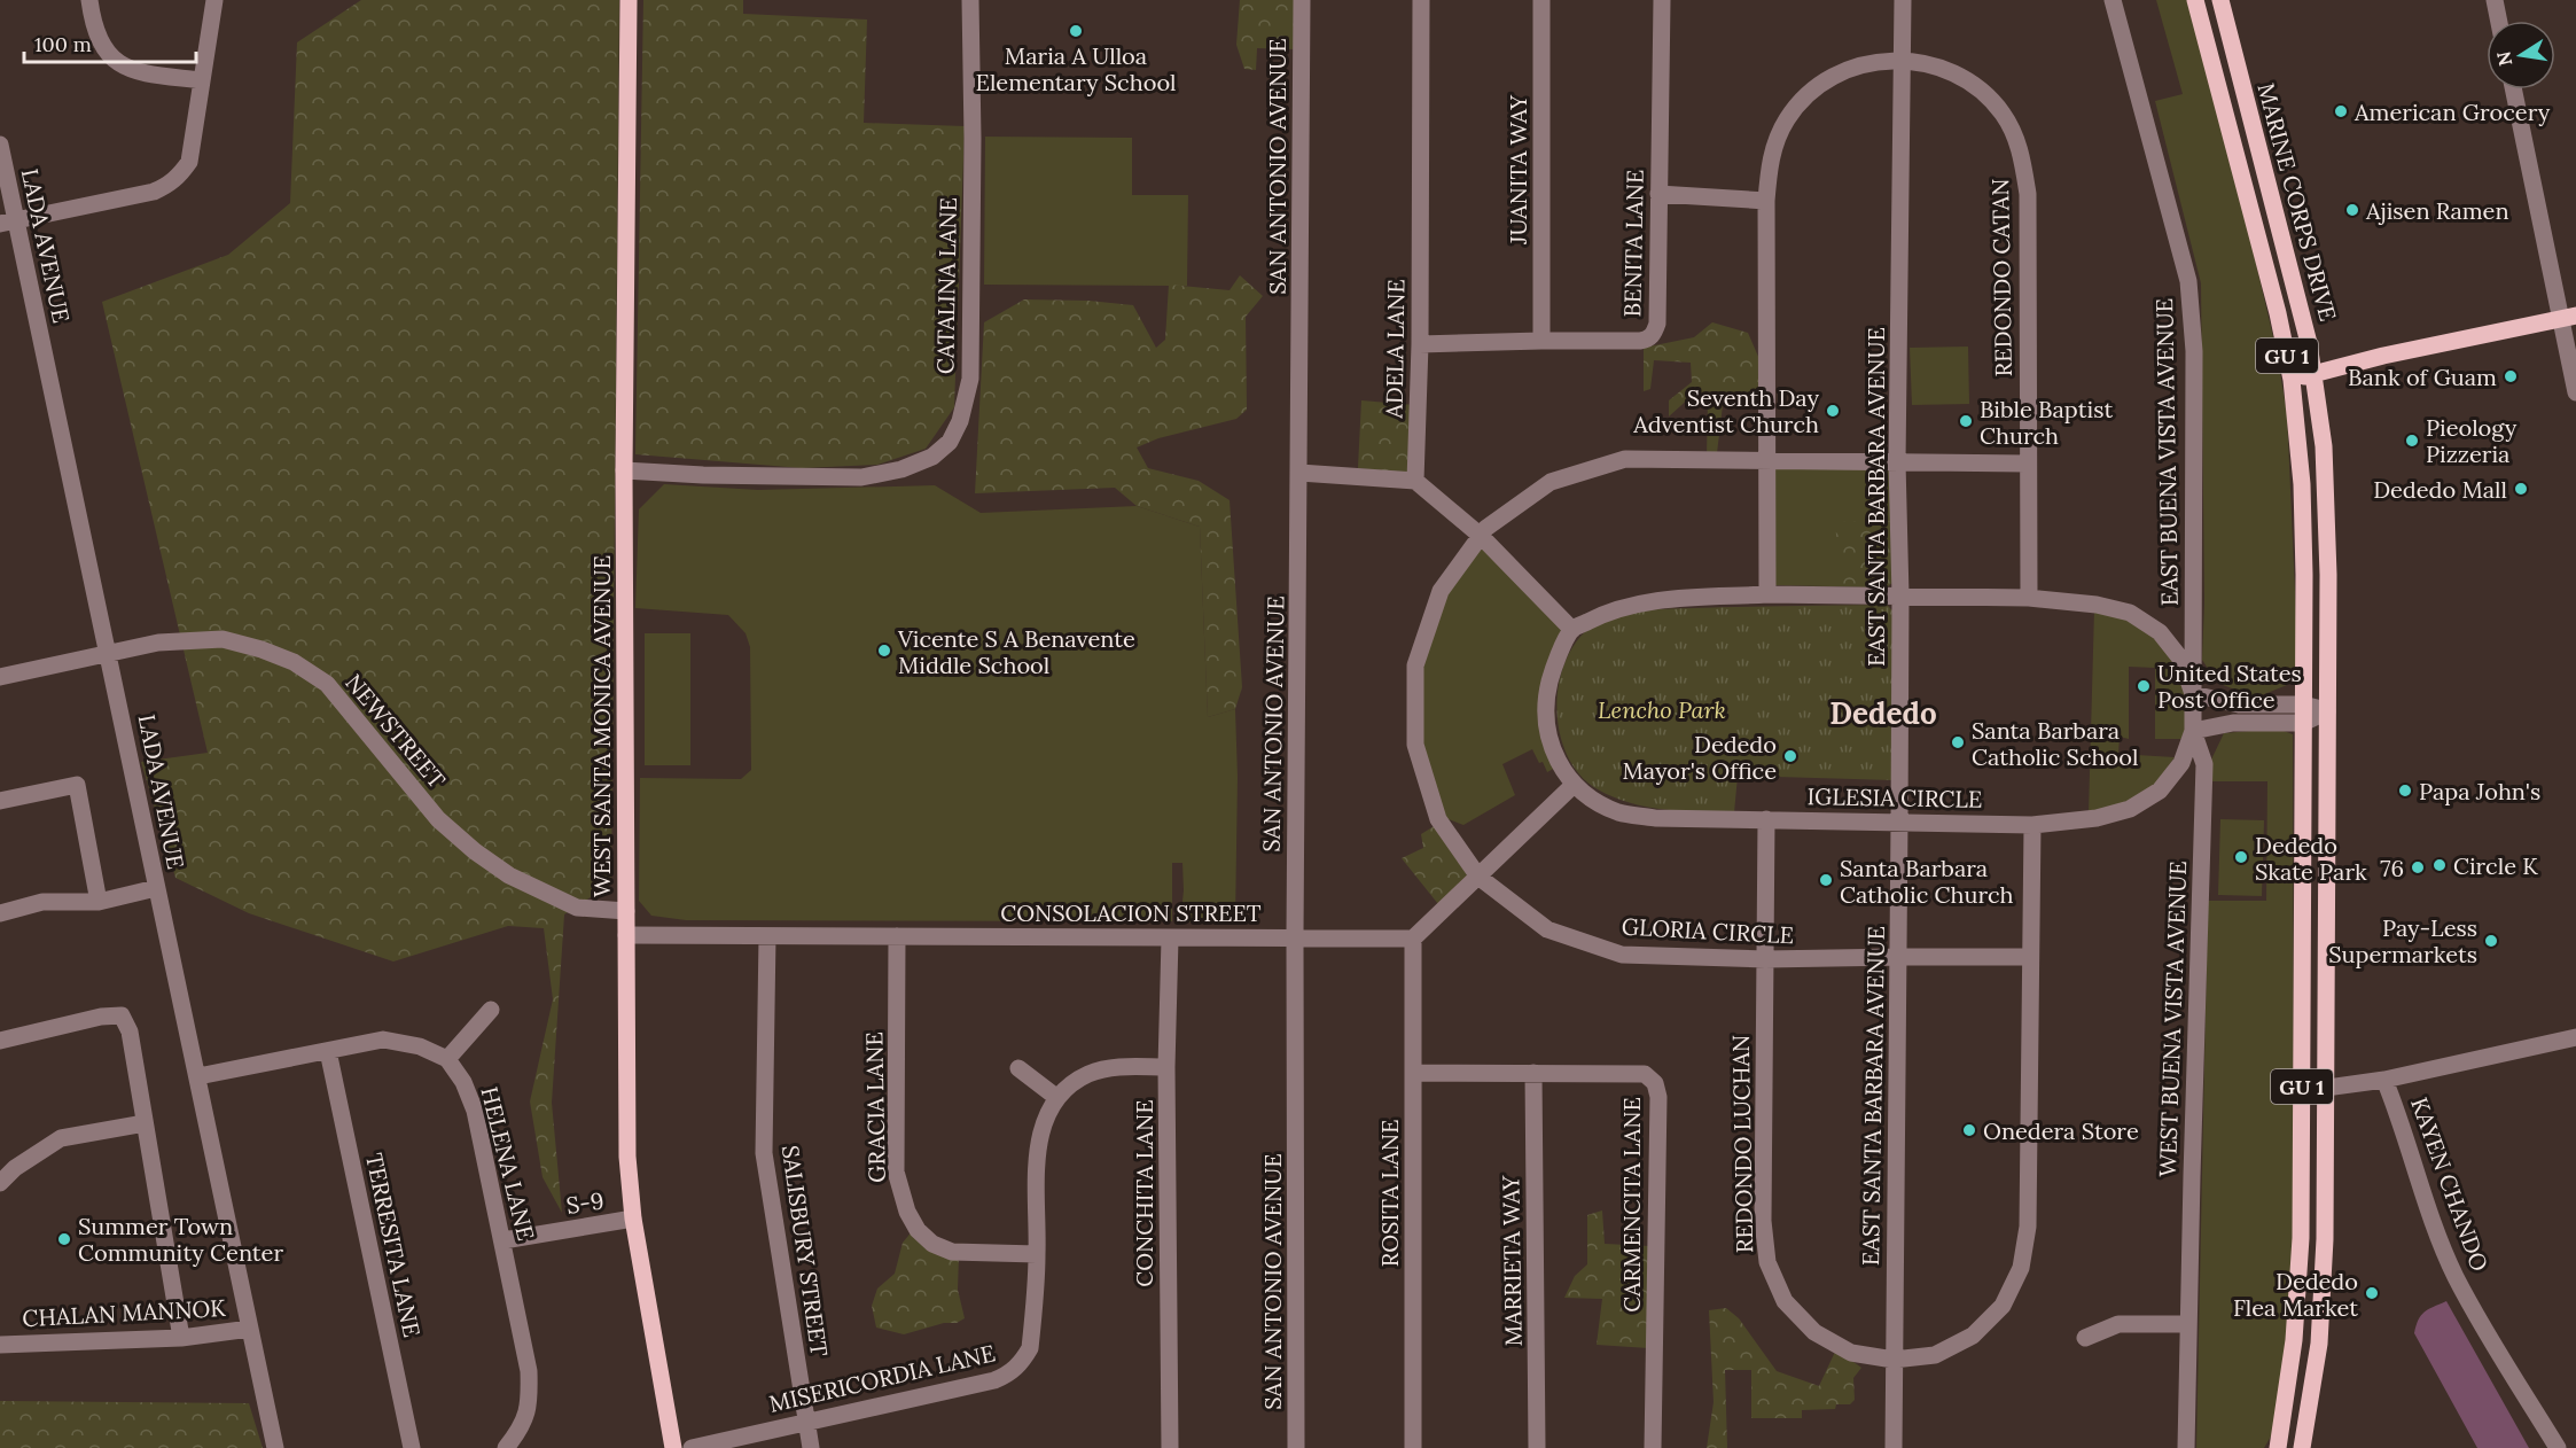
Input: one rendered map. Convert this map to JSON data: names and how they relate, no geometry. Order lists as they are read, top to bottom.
{
  "streets": {
    "main road": ["MARINE CORPS DRIVE", "GU 1", "WEST SANTA MONICA AVENUE"],
    "street": [
      "SAN ANTONIO AVENUE",
      "JUANITA WAY",
      "BENITA LANE",
      "LADA AVENUE",
      "REDONDO CATAN",
      "CATALINA LANE",
      "ADELA LANE",
      "EAST BUENA VISTA AVENUE",
      "EAST SANTA BARBARA AVENUE",
      "NEWSTREET",
      "IGLESIA CIRCLE",
      "CONSOLACION STREET",
      "GLORIA CIRCLE",
      "WEST BUENA VISTA AVENUE",
      "GRACIA LANE",
      "REDONDO LUCHAN",
      "HELENA LANE",
      "KAYEN CHANDO",
      "CONCHITA LANE",
      "ROSITA LANE",
      "S-9",
      "CARMENCITA LANE",
      "TERRESITA LANE",
      "SALISBURY STREET",
      "MARRIETA WAY",
      "CHALAN MANNOK",
      "MISERICORDIA LANE"
    ]
  },
  "crossings": [
    ["SAN ANTONIO AVENUE", "CONSOLACION STREET"],
    ["JUANITA WAY", "BENITA LANE"],
    ["MARINE CORPS DRIVE", "KAYEN CHANDO"],
    ["BENITA LANE", "ADELA LANE"],
    ["LADA AVENUE", "NEWSTREET"],
    ["LADA AVENUE", "CHALAN MANNOK"],
    ["REDONDO CATAN", "EAST SANTA BARBARA AVENUE"],
    ["REDONDO CATAN", "IGLESIA CIRCLE"],
    ["REDONDO CATAN", "GLORIA CIRCLE"],
    ["CATALINA LANE", "WEST SANTA MONICA AVENUE"],
    ["GU 1", "KAYEN CHANDO"],
    ["EAST BUENA VISTA AVENUE", "IGLESIA CIRCLE"],
    ["EAST SANTA BARBARA AVENUE", "IGLESIA CIRCLE"],
    ["EAST SANTA BARBARA AVENUE", "GLORIA CIRCLE"],
    ["EAST SANTA BARBARA AVENUE", "REDONDO LUCHAN"],
    ["WEST SANTA MONICA AVENUE", "NEWSTREET"],
    ["WEST SANTA MONICA AVENUE", "CONSOLACION STREET"],
    ["WEST SANTA MONICA AVENUE", "S-9"],
    ["IGLESIA CIRCLE", "WEST BUENA VISTA AVENUE"],
    ["IGLESIA CIRCLE", "REDONDO LUCHAN"],
    ["CONSOLACION STREET", "GRACIA LANE"],
    ["CONSOLACION STREET", "CONCHITA LANE"],
    ["CONSOLACION STREET", "ROSITA LANE"],
    ["CONSOLACION STREET", "SALISBURY STREET"],
    ["GLORIA CIRCLE", "REDONDO LUCHAN"],
    ["GRACIA LANE", "MISERICORDIA LANE"],
    ["HELENA LANE", "S-9"],
    ["CONCHITA LANE", "MISERICORDIA LANE"],
    ["ROSITA LANE", "CARMENCITA LANE"],
    ["CARMENCITA LANE", "MARRIETA WAY"],
    ["SALISBURY STREET", "MISERICORDIA LANE"]
  ],
  "districts": ["Dededo"],
  "parks": ["Lencho Park"],
  "places": [
    "Maria A Ulloa Elementary School",
    "American Grocery",
    "Ajisen Ramen",
    "Bank of Guam",
    "Seventh Day Adventist Church",
    "Bible Baptist Church",
    "Pieology Pizzeria",
    "Dededo Mall",
    "Vicente S A Benavente Middle School",
    "United States Post Office",
    "Santa Barbara Catholic School",
    "Dededo Mayor's Office",
    "Papa John's",
    "Dededo Skate Park",
    "Circle K",
    "76",
    "Santa Barbara Catholic Church",
    "Pay-Less Supermarkets",
    "Onedera Store",
    "Summer Town Community Center",
    "Dededo Flea Market"
  ],
  "scale_bar": "100 m",
  "north": "left"
}
